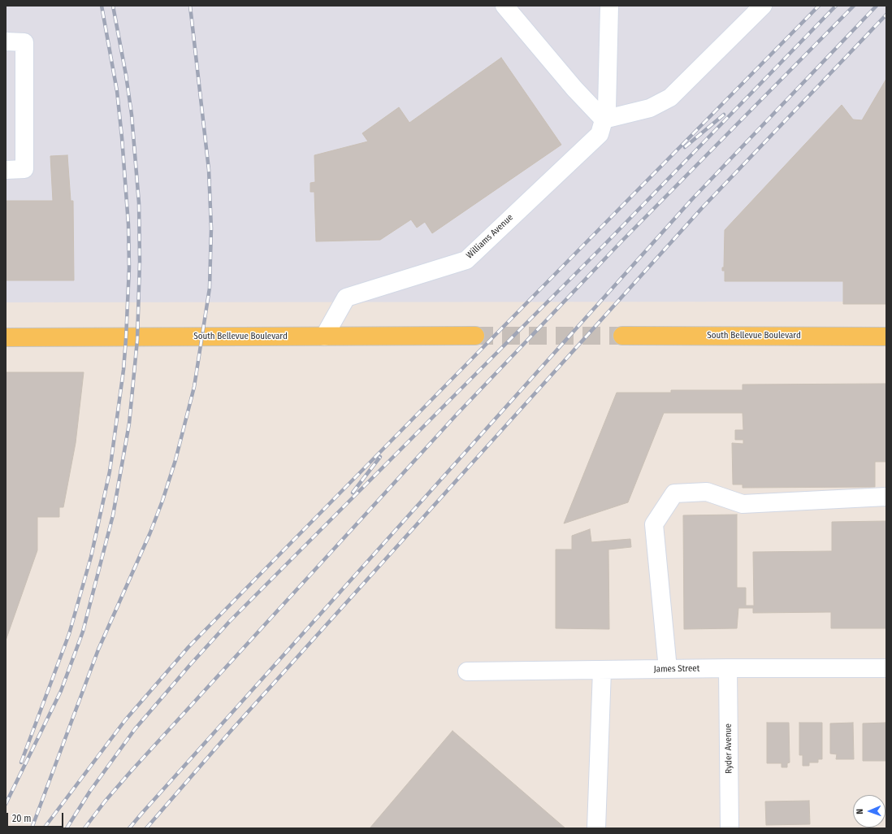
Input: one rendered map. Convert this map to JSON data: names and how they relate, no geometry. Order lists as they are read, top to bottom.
{
  "streets": {
    "main road": ["South Bellevue Boulevard"],
    "street": ["Williams Avenue", "James Street", "Ryder Avenue"]
  },
  "crossings": [
    ["Williams Avenue", "South Bellevue Boulevard"],
    ["James Street", "Ryder Avenue"]
  ],
  "scale_bar": "20 m",
  "north": "left"
}
